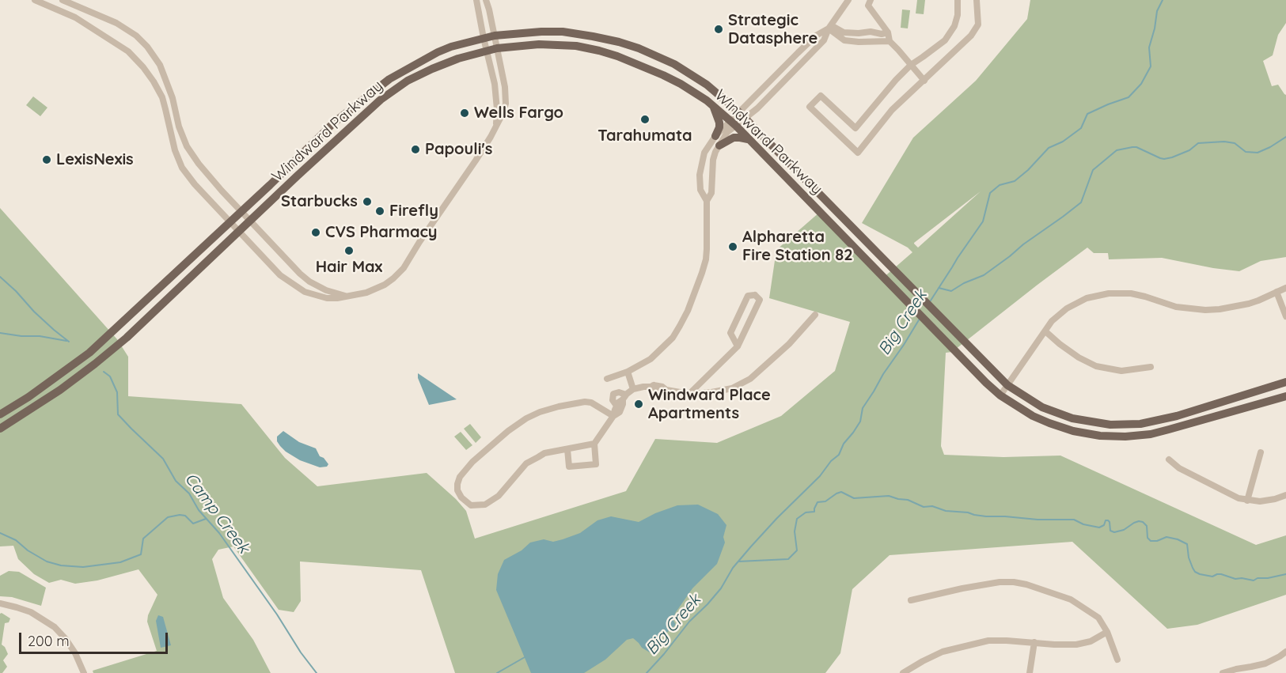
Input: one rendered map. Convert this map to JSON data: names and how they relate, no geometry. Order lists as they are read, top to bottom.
{
  "streets": {
    "main road": ["Windward Parkway"]
  },
  "water": ["Big Creek", "Camp Creek"],
  "places": [
    "Strategic Datasphere",
    "Wells Fargo",
    "Tarahumata",
    "Papouli's",
    "LexisNexis",
    "Starbucks",
    "Firefly",
    "CVS Pharmacy",
    "Alpharetta Fire Station 82",
    "Hair Max",
    "Windward Place Apartments"
  ],
  "scale_bar": "200 m"
}
